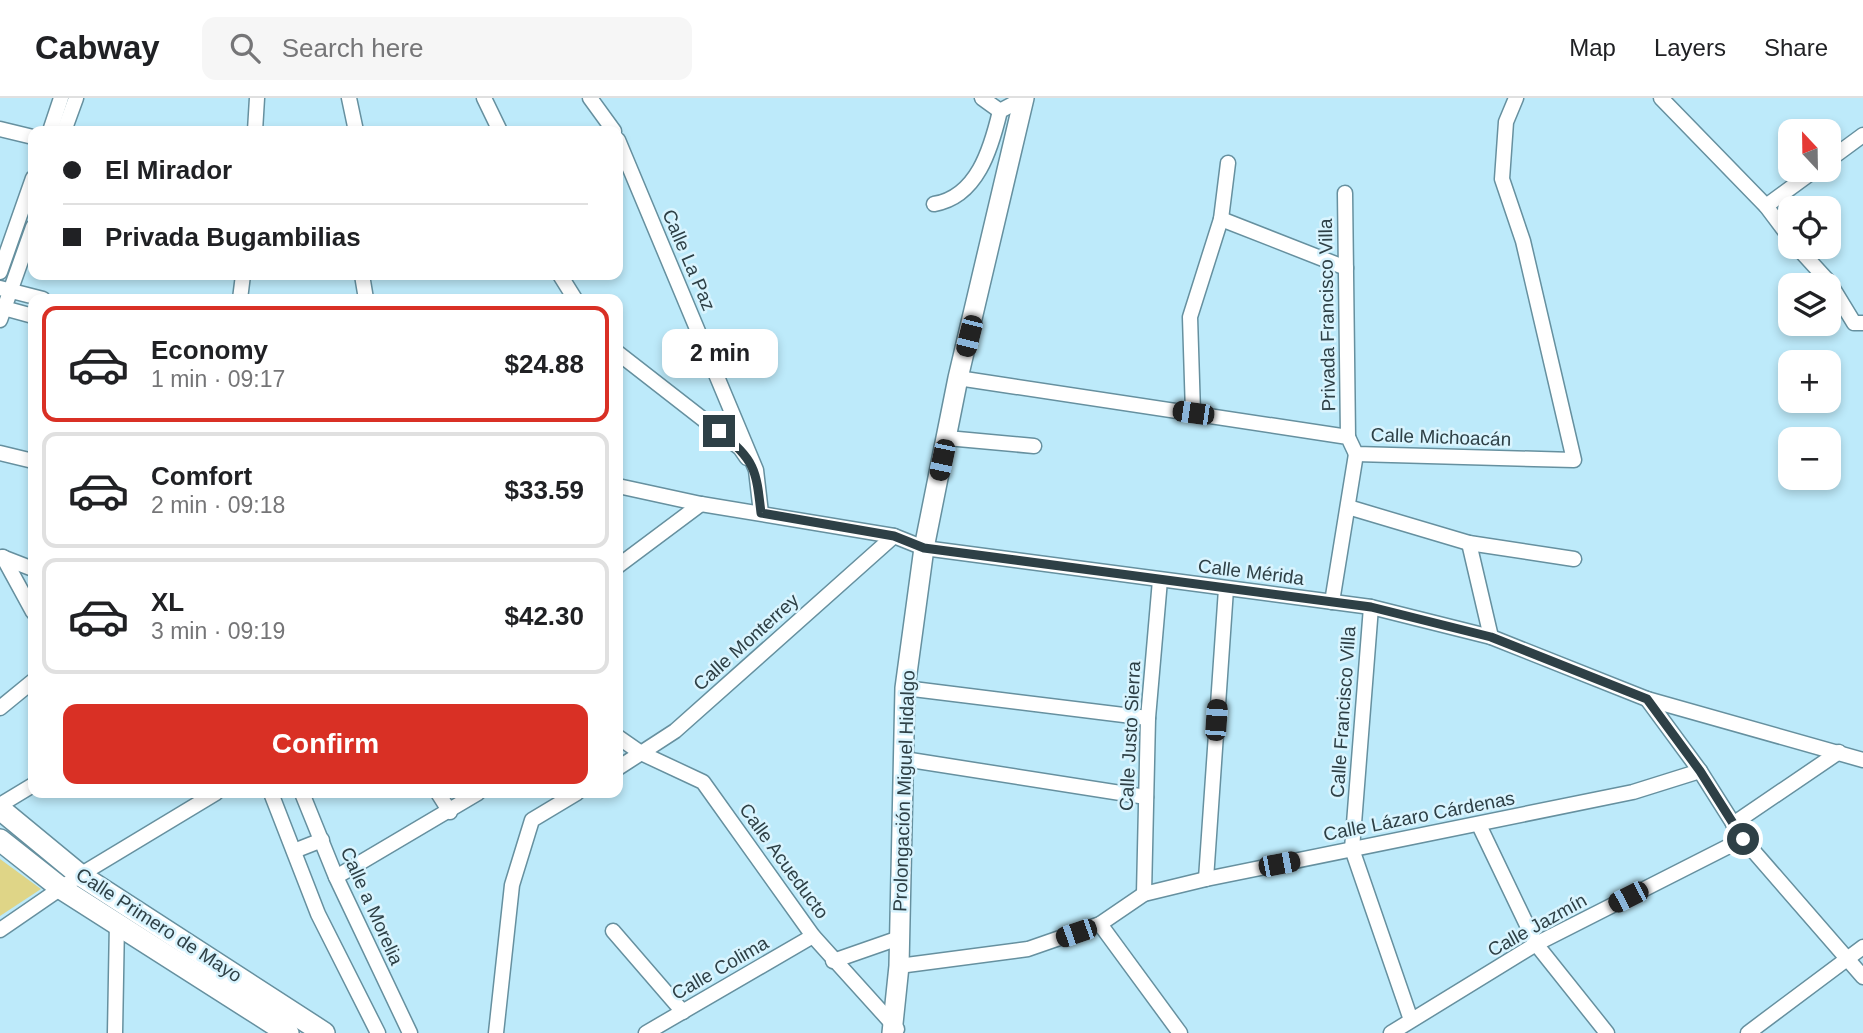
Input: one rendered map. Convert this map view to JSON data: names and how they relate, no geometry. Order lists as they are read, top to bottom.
{
  "streets": {
    "main road": ["Calle Primero de Mayo"],
    "street": [
      "Calle La Paz",
      "Privada Francisco Villa",
      "Calle Michoacán",
      "Calle Mérida",
      "Calle Monterrey",
      "Calle Francisco Villa",
      "Calle Justo Sierra",
      "Prolongación Miguel Hidalgo",
      "Calle Lázaro Cárdenas",
      "Calle Acueducto",
      "Calle a Morelia",
      "Calle Jazmín",
      "Calle Colima"
    ]
  },
  "crossings": [
    ["Calle La Paz", "Calle Mérida"],
    ["Privada Francisco Villa", "Calle Michoacán"],
    ["Calle Michoacán", "Calle Francisco Villa"],
    ["Calle Michoacán", "Prolongación Miguel Hidalgo"],
    ["Calle Mérida", "Calle Monterrey"],
    ["Calle Mérida", "Calle Francisco Villa"],
    ["Calle Mérida", "Calle Justo Sierra"],
    ["Calle Mérida", "Prolongación Miguel Hidalgo"],
    ["Calle Monterrey", "Calle Acueducto"],
    ["Calle Francisco Villa", "Calle Lázaro Cárdenas"],
    ["Calle Francisco Villa", "Calle Jazmín"],
    ["Calle Justo Sierra", "Calle Lázaro Cárdenas"],
    ["Prolongación Miguel Hidalgo", "Calle Acueducto"],
    ["Calle Acueducto", "Calle Colima"]
  ],
  "north": "top",
  "page": {
    "header": "Cabway",
    "search": "Search here",
    "nav": ["Map", "Layers", "Share"],
    "map_buttons": ["+", "−"],
    "banner": ["El Mirador", "Privada Bugambilias"],
    "list": [
      {
        "name": "Economy",
        "note": "1 min · 09:17",
        "value": "$24.88"
      },
      {
        "name": "Comfort",
        "note": "2 min · 09:18",
        "value": "$33.59"
      },
      {
        "name": "XL",
        "note": "3 min · 09:19",
        "value": "$42.30"
      }
    ],
    "bubble": "2 min",
    "buttons": "Confirm"
  }
}
